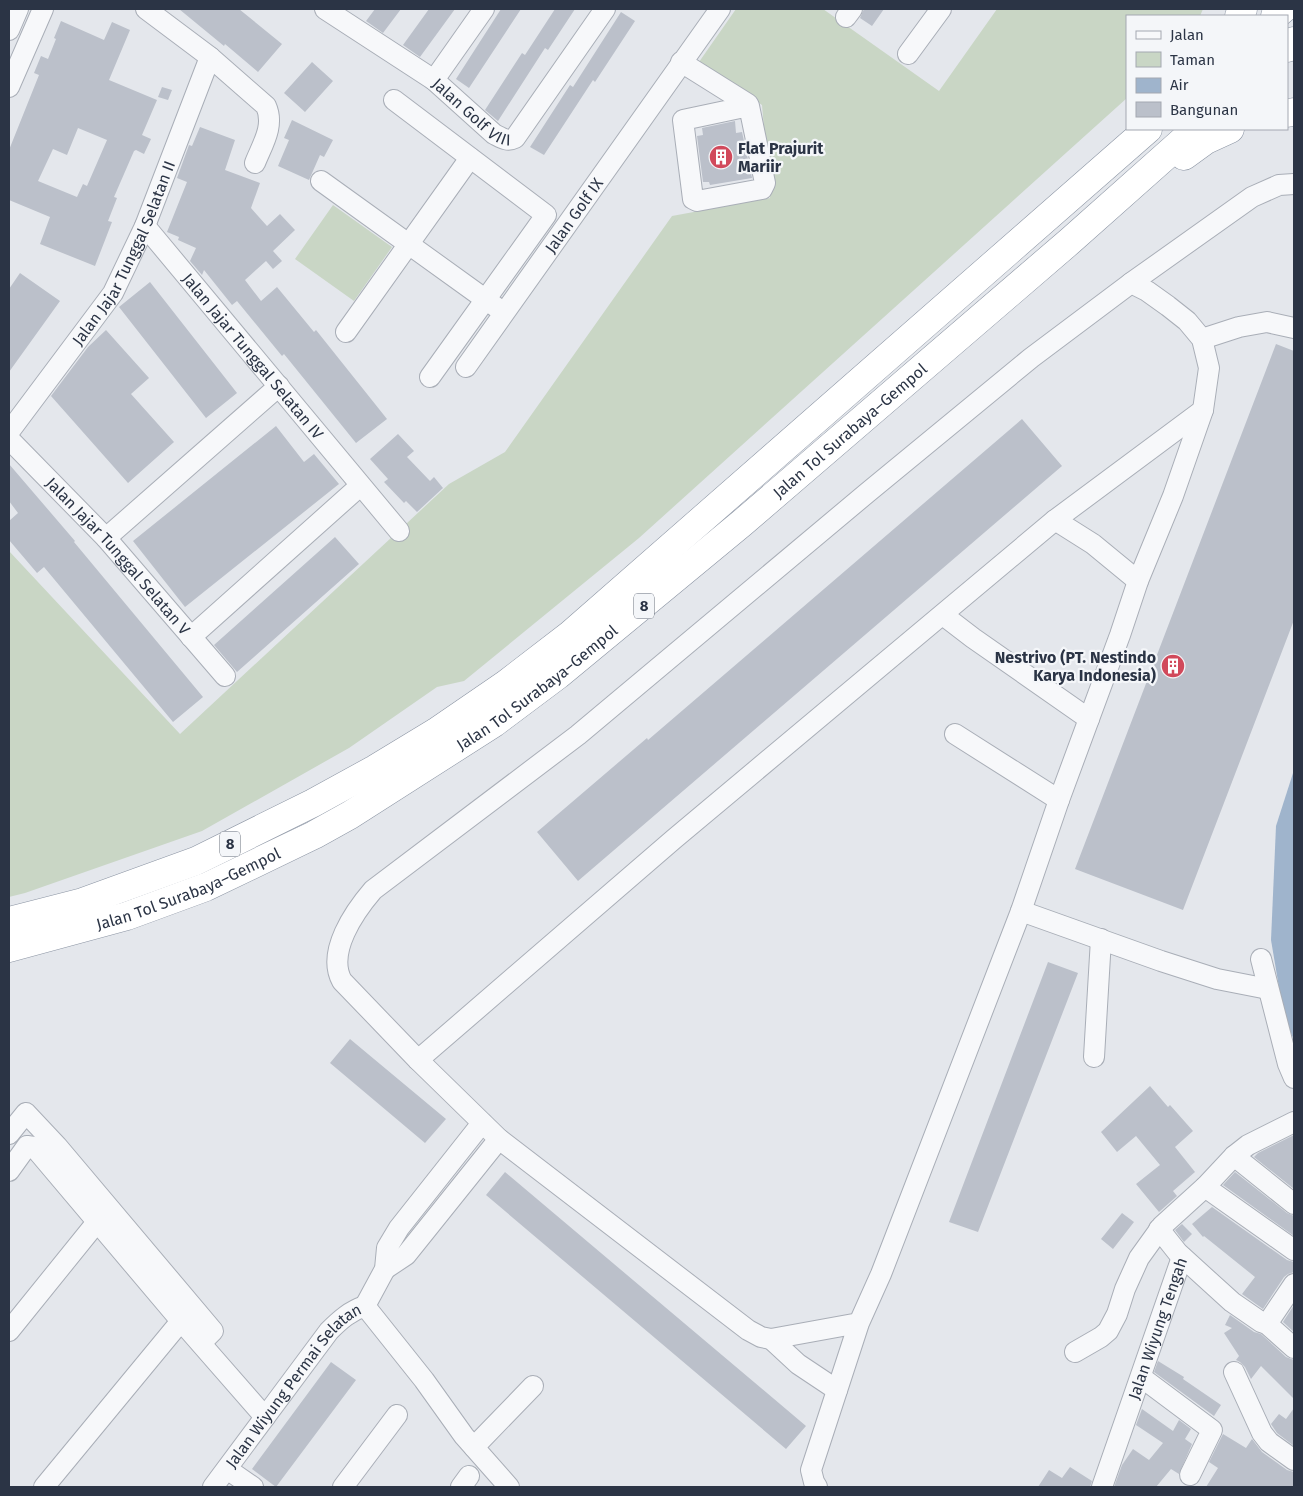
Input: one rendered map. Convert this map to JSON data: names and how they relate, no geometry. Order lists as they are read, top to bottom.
{
  "streets": {
    "highway": ["Jalan Tol Surabaya–Gempol", "8"],
    "street": [
      "Jalan Golf VIII",
      "Jalan Golf IX",
      "Jalan Jajar Tunggal Selatan II",
      "Jalan Jajar Tunggal Selatan IV",
      "Jalan Jajar Tunggal Selatan V",
      "Jalan Wiyung Tengah",
      "Jalan Wiyung Permai Selatan"
    ]
  },
  "crossings": [
    ["Jalan Jajar Tunggal Selatan II", "Jalan Jajar Tunggal Selatan IV"]
  ],
  "places": {
    "building": ["Flat Prajurit Mariir", "Nestrivo (PT. Nestindo Karya Indonesia)"]
  },
  "legend": [
    "Jalan",
    "Taman",
    "Air",
    "Bangunan"
  ]
}
